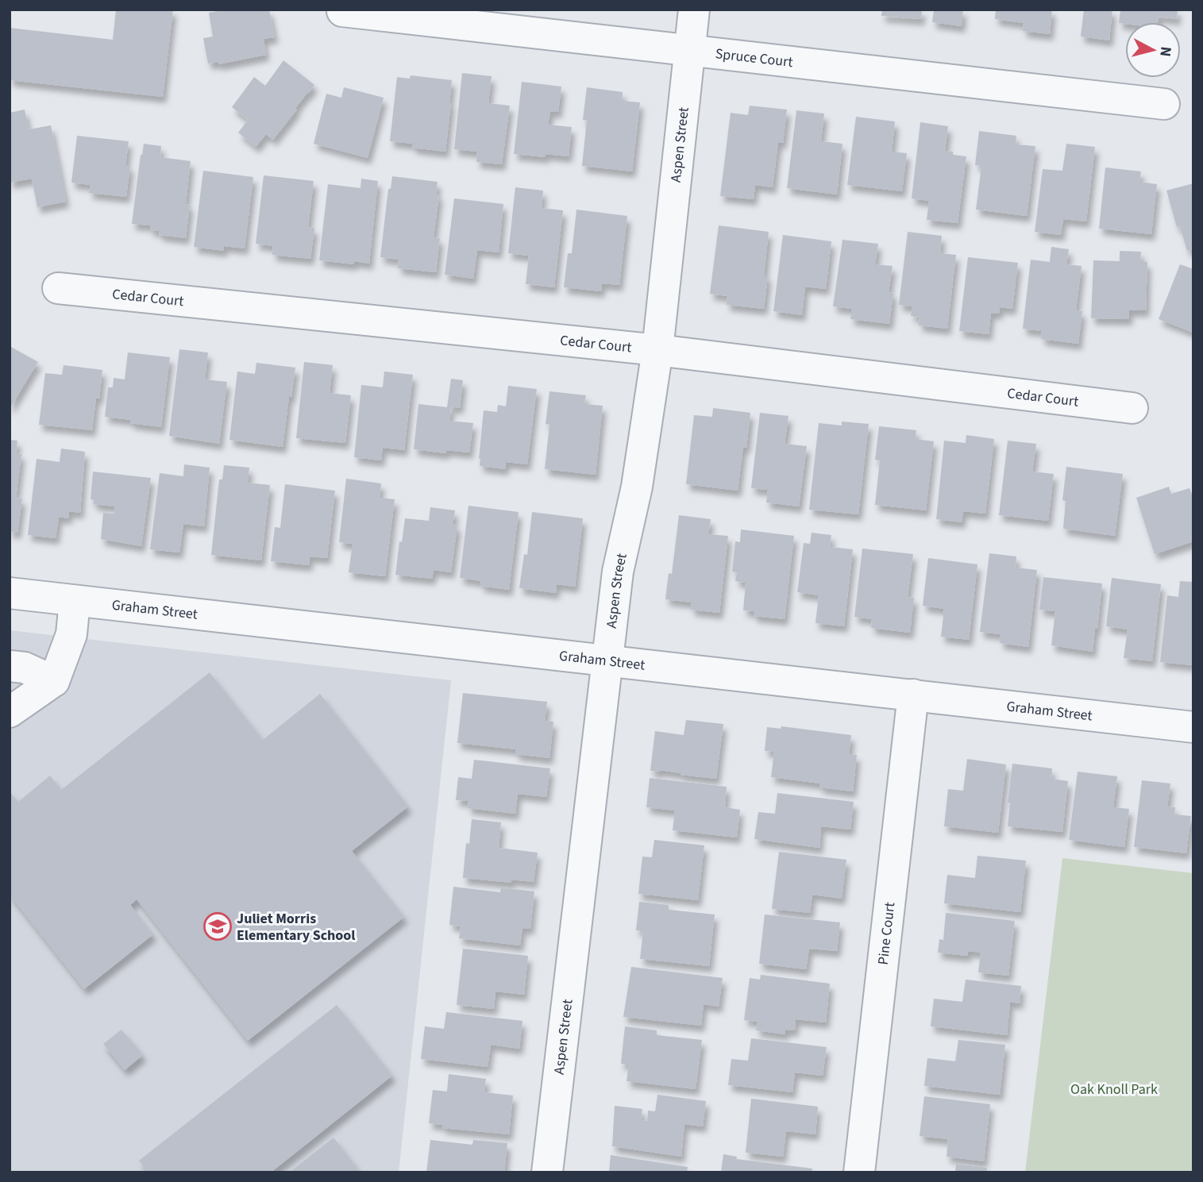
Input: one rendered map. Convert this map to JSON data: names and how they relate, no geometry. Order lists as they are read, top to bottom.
{
  "streets": {
    "street": [
      "Spruce Court",
      "Aspen Street",
      "Cedar Court",
      "Graham Street",
      "Pine Court"
    ]
  },
  "crossings": [
    ["Spruce Court", "Aspen Street"],
    ["Aspen Street", "Cedar Court"],
    ["Aspen Street", "Graham Street"],
    ["Graham Street", "Pine Court"]
  ],
  "parks": ["Oak Knoll Park"],
  "places": {
    "school or university": ["Juliet Morris Elementary School"]
  },
  "north": "right"
}
